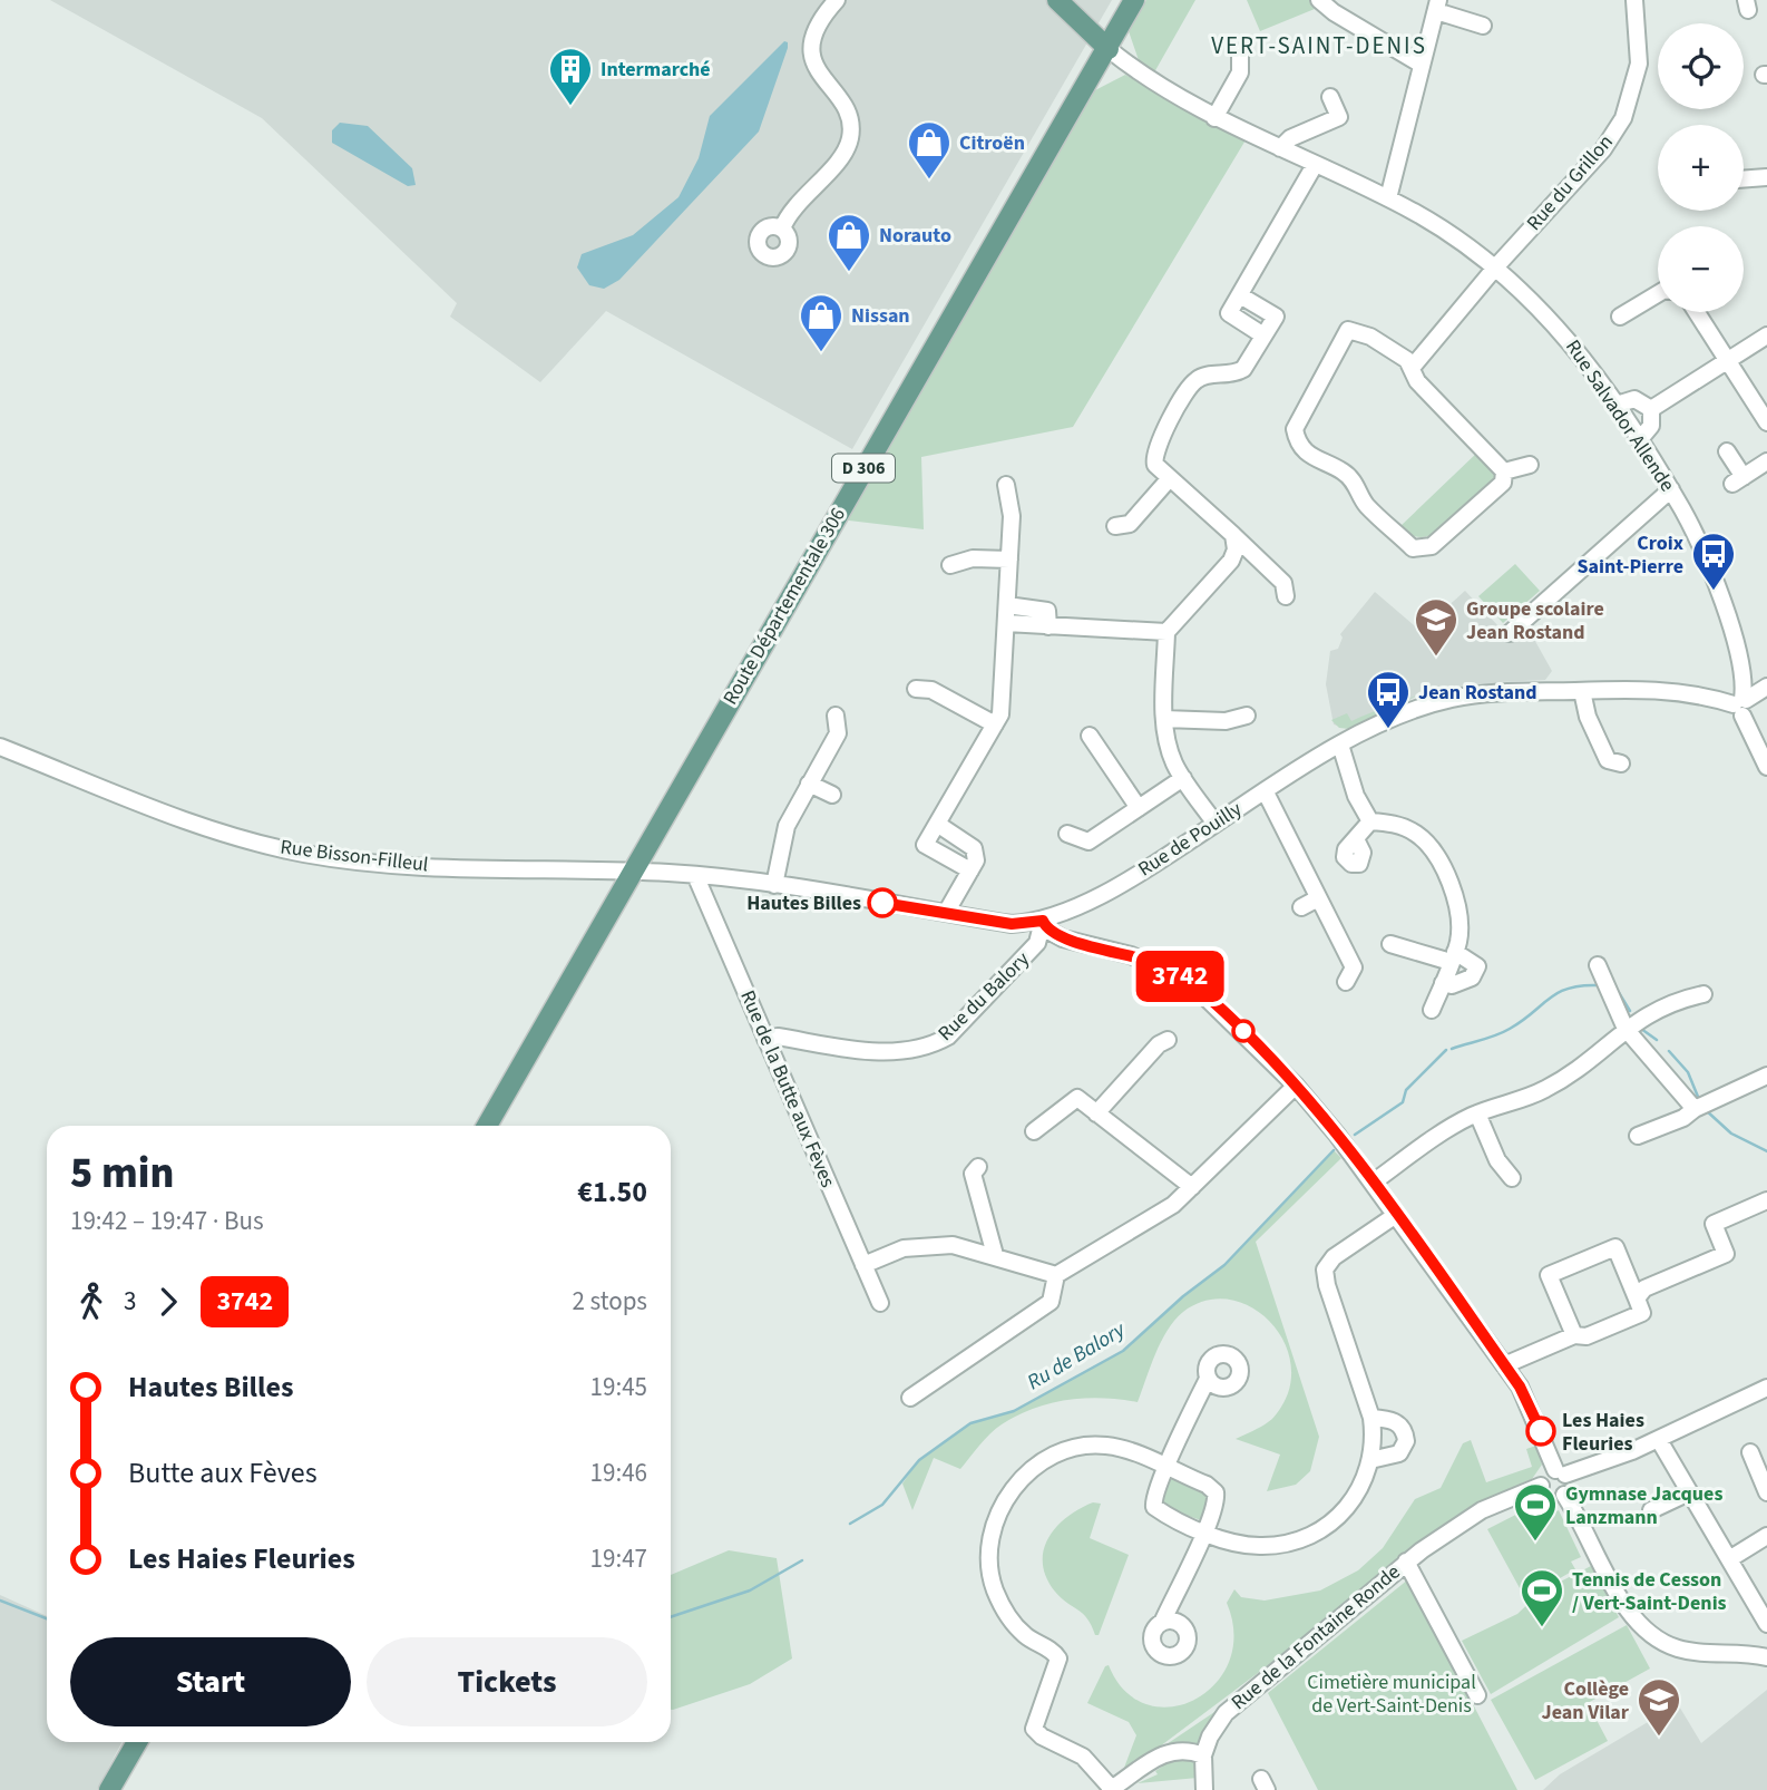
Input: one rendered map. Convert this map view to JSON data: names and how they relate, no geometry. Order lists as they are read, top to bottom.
{
  "streets": {
    "main road": ["D 306", "Route Départementale 306"],
    "street": [
      "Rue du Grillon",
      "Rue Salvador Allende",
      "Rue de Pouilly",
      "Rue Bisson-Filleul",
      "Rue du Balory",
      "Rue de la Butte aux Fèves",
      "Rue de la Fontaine Ronde"
    ]
  },
  "crossings": [
    ["Rue du Grillon", "Rue Salvador Allende"],
    ["Rue Salvador Allende", "Route Départementale 306"],
    ["Rue Salvador Allende", "Rue de Pouilly"],
    ["Route Départementale 306", "Rue de Pouilly"],
    ["Route Départementale 306", "Rue Bisson-Filleul"],
    ["Rue de Pouilly", "Rue Bisson-Filleul"],
    ["Rue de Pouilly", "Rue du Balory"],
    ["Rue de Pouilly", "Rue de la Butte aux Fèves"],
    ["Rue du Balory", "Rue de la Butte aux Fèves"]
  ],
  "districts": ["VERT-SAINT-DENIS"],
  "water": ["Ru de Balory"],
  "parks": ["Cimetière municipal de Vert-Saint-Denis"],
  "places": {
    "building": ["Intermarché"],
    "shop": ["Citroën", "Norauto", "Nissan"],
    "bus stop": ["Croix Saint-Pierre", "Jean Rostand"],
    "school or university": ["Groupe scolaire Jean Rostand", "Collège Jean Vilar"],
    "other": ["Hautes Billes", "Les Haies Fleuries"],
    "sports": ["Gymnase Jacques Lanzmann", "Tennis de Cesson / Vert-Saint-Denis"]
  },
  "lines": ["bus line 3742"],
  "page": {
    "on_map": "3742",
    "map_buttons": ["+", "−"],
    "heading": ["5 min", "19:42 – 19:47 · Bus", "€1.50"],
    "legs": ["3", "3742", "2 stops"],
    "list": [
      {
        "name": "Hautes Billes",
        "value": "19:45"
      },
      {
        "name": "Butte aux Fèves",
        "value": "19:46"
      },
      {
        "name": "Les Haies Fleuries",
        "value": "19:47"
      }
    ],
    "buttons": ["Start", "Tickets"]
  }
}
